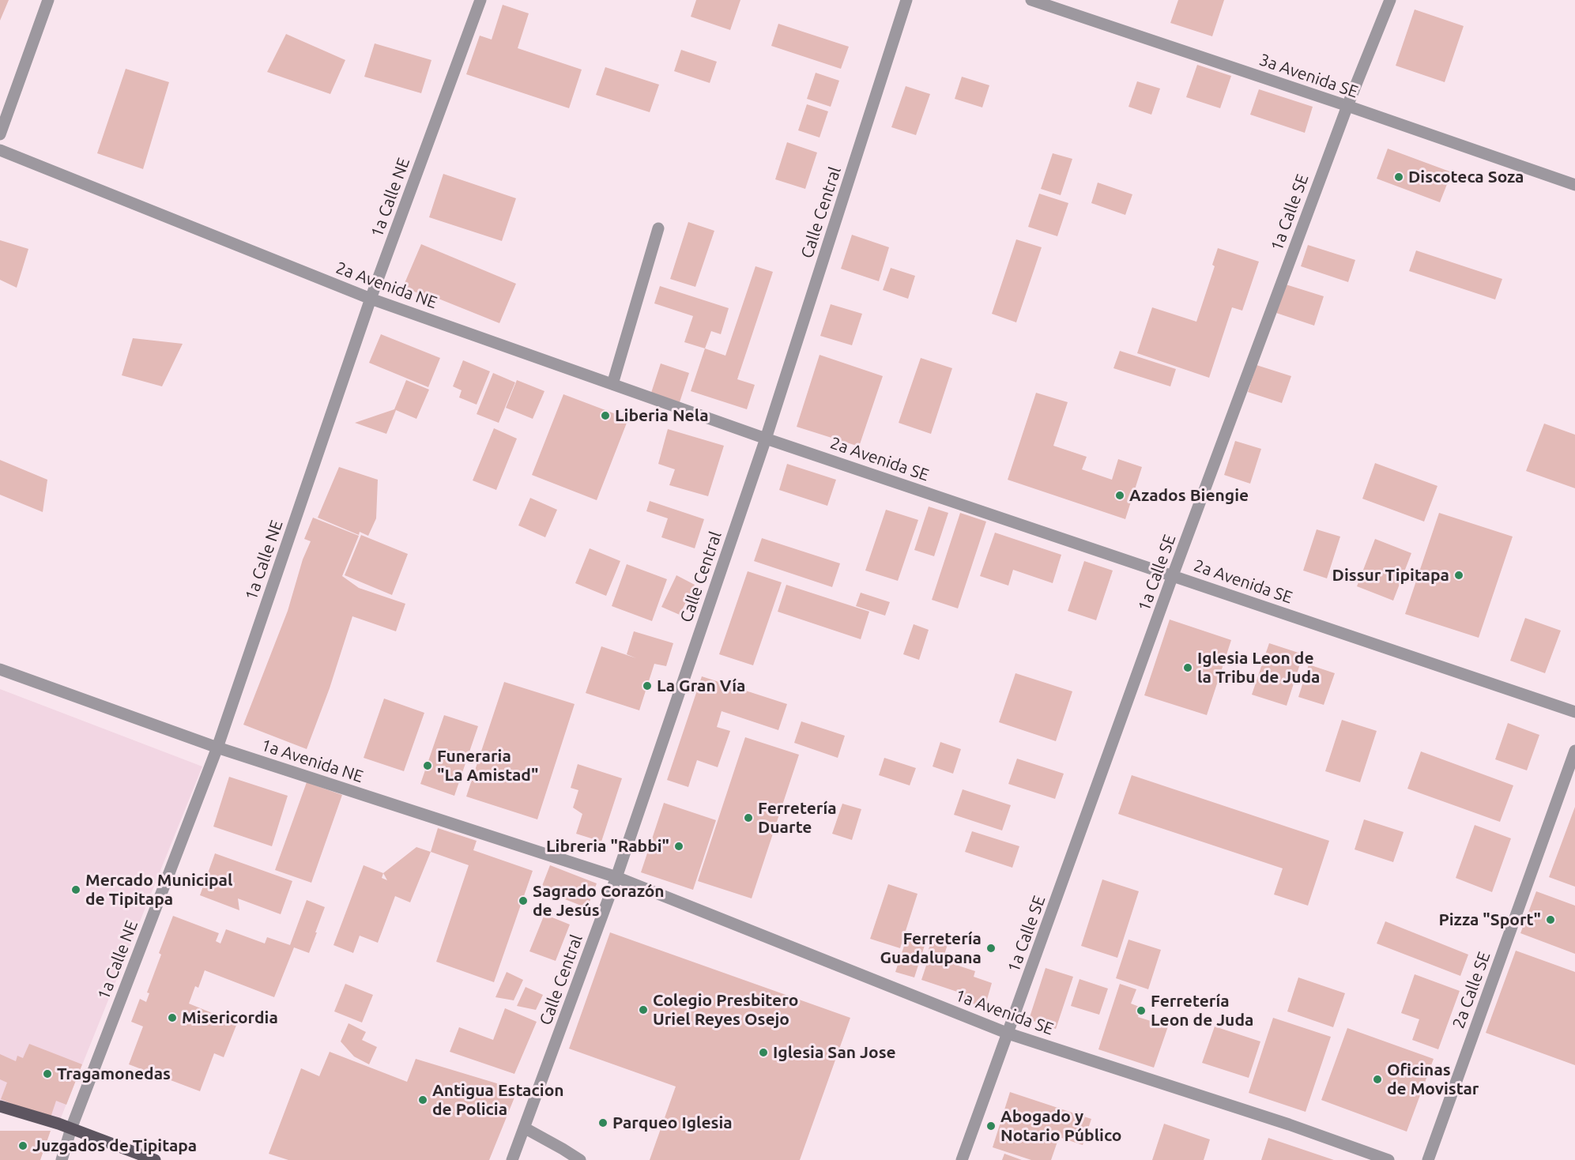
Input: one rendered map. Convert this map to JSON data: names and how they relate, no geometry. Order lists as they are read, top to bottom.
{
  "streets": {
    "street": [
      "3a Avenida SE",
      "1a Calle NE",
      "Calle Central",
      "1a Calle SE",
      "2a Avenida NE",
      "2a Avenida SE",
      "1a Avenida NE",
      "2a Calle SE",
      "1a Avenida SE"
    ]
  },
  "crossings": [
    ["3a Avenida SE", "1a Calle SE"],
    ["1a Calle NE", "2a Avenida NE"],
    ["1a Calle NE", "1a Avenida NE"],
    ["Calle Central", "2a Avenida NE"],
    ["Calle Central", "2a Avenida SE"],
    ["Calle Central", "1a Avenida NE"],
    ["Calle Central", "1a Avenida SE"],
    ["1a Calle SE", "2a Avenida SE"],
    ["1a Calle SE", "1a Avenida SE"],
    ["2a Avenida NE", "2a Avenida SE"],
    ["1a Avenida NE", "1a Avenida SE"]
  ],
  "places": [
    "Discoteca Soza",
    "Liberia Nela",
    "Azados Biengie",
    "Dissur Tipitapa",
    "Iglesia Leon de la Tribu de Juda",
    "La Gran Vía",
    "Funeraria \"La Amistad\"",
    "Ferretería Duarte",
    "Libreria \"Rabbi\"",
    "Mercado Municipal de Tipitapa",
    "Sagrado Corazón de Jesús",
    "Pizza \"Sport\"",
    "Ferretería Guadalupana",
    "Colegio Presbitero Uriel Reyes Osejo",
    "Ferretería Leon de Juda",
    "Misericordia",
    "Iglesia San Jose",
    "Tragamonedas",
    "Oficinas de Movistar",
    "Antigua Estacion de Policia",
    "Parqueo Iglesia",
    "Abogado y Notario Público",
    "Juzgados de Tipitapa"
  ]
}
